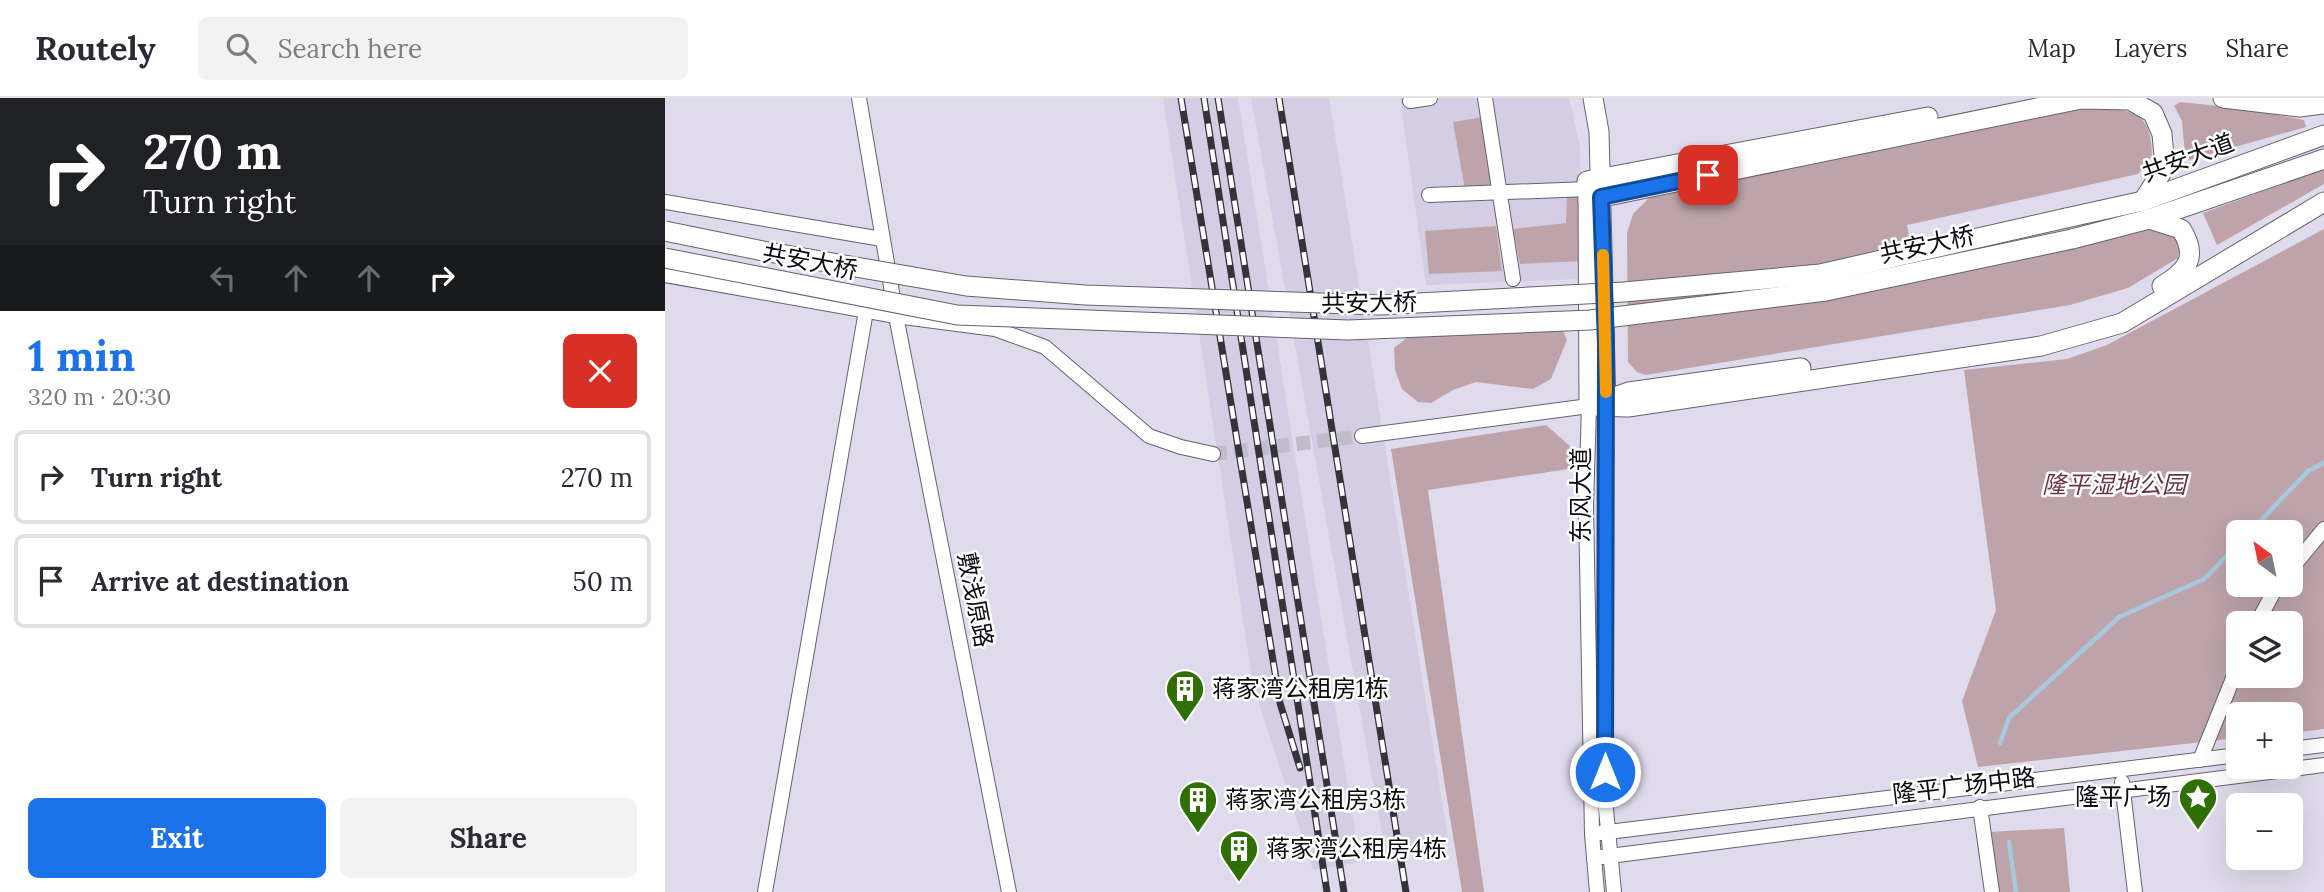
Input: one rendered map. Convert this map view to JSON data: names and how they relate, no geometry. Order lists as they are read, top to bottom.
{
  "streets": {
    "main road": ["共安大道", "共安大桥"],
    "street": ["东风大道", "敷浅原路", "隆平广场中路"]
  },
  "crossings": [
    ["共安大道", "共安大桥"],
    ["东风大道", "隆平广场中路"]
  ],
  "parks": ["隆平湿地公园"],
  "places": {
    "building": ["蒋家湾公租房1栋", "蒋家湾公租房3栋", "蒋家湾公租房4栋"],
    "place": ["隆平广场"]
  },
  "north": "top left",
  "page": {
    "header": "Routely",
    "search": "Search here",
    "nav": ["Map", "Layers", "Share"],
    "turn": ["270 m", "Turn right"],
    "heading": ["1 min", "320 m · 20:30"],
    "list": [
      {
        "name": "Turn right",
        "value": "270 m"
      },
      {
        "name": "Arrive at destination",
        "value": "50 m"
      }
    ],
    "map_buttons": ["+", "−"],
    "buttons": ["Exit", "Share"]
  }
}
